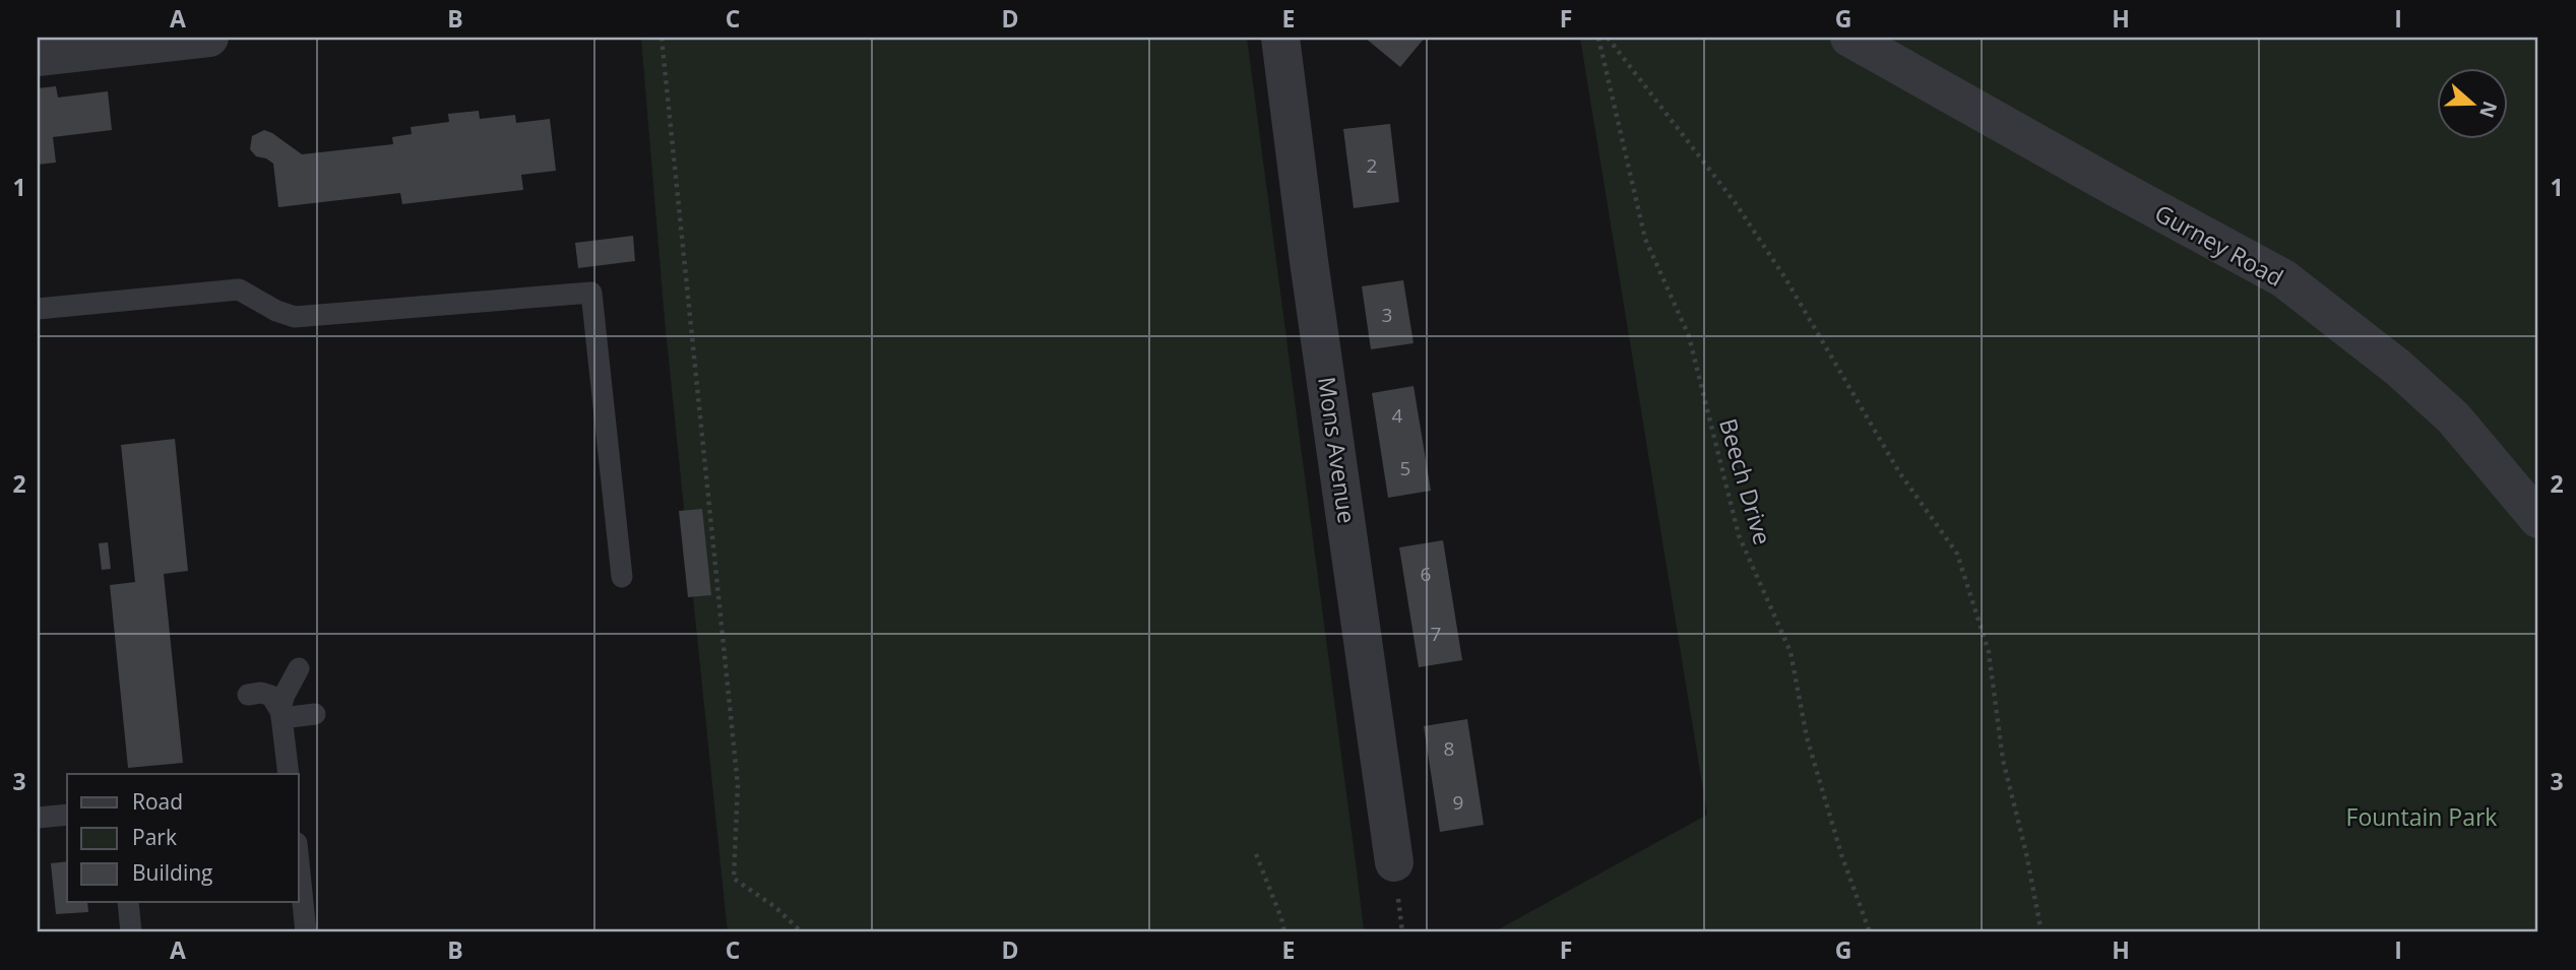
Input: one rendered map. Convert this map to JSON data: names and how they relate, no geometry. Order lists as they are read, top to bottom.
{
  "streets": {
    "street": ["Gurney Road", "Mons Avenue"],
    "path": ["Beech Drive"]
  },
  "parks": ["Fountain Park"],
  "house_numbers": [
    "2",
    "3",
    "4",
    "5",
    "6",
    "7",
    "8",
    "9"
  ],
  "legend": ["Road", "Park", "Building"],
  "north": "right",
  "grid": {
    "columns": [
      "A",
      "B",
      "C",
      "D",
      "E",
      "F",
      "G",
      "H",
      "I"
    ],
    "rows": ["1", "2", "3"]
  }
}
